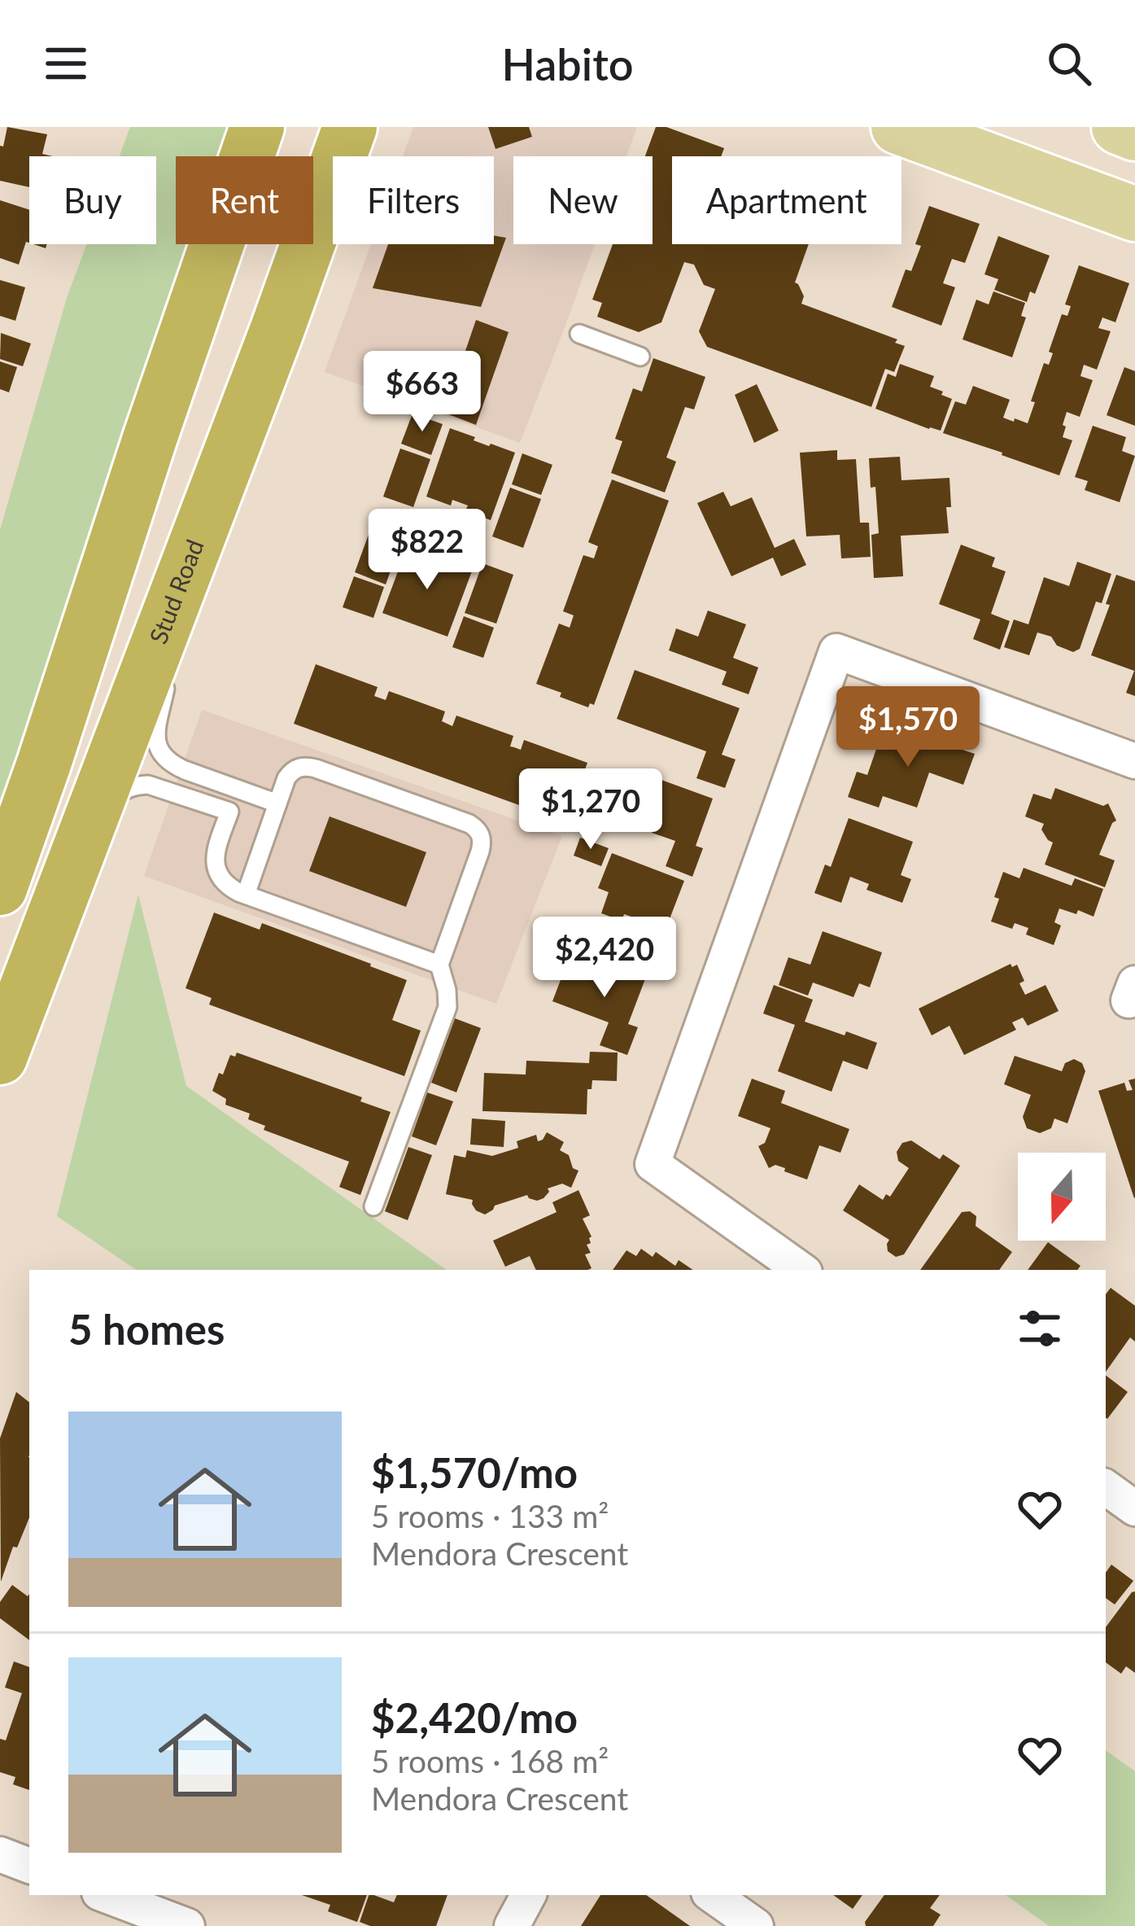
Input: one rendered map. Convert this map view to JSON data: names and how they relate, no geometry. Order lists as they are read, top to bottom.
{
  "streets": {
    "highway": ["Stud Road"]
  },
  "north": "bottom",
  "page": {
    "header": "Habito",
    "chip": [
      "Buy",
      "Rent",
      "Filters",
      "New",
      "Apartment"
    ],
    "price": [
      "$663",
      "$822",
      "$1,570",
      "$1,270",
      "$2,420"
    ],
    "heading": "5 homes",
    "list": [
      {
        "name": "$1,570/mo",
        "note": "5 rooms · 133 m² · Mendora Crescent"
      },
      {
        "name": "$2,420/mo",
        "note": "5 rooms · 168 m² · Mendora Crescent"
      }
    ]
  }
}
